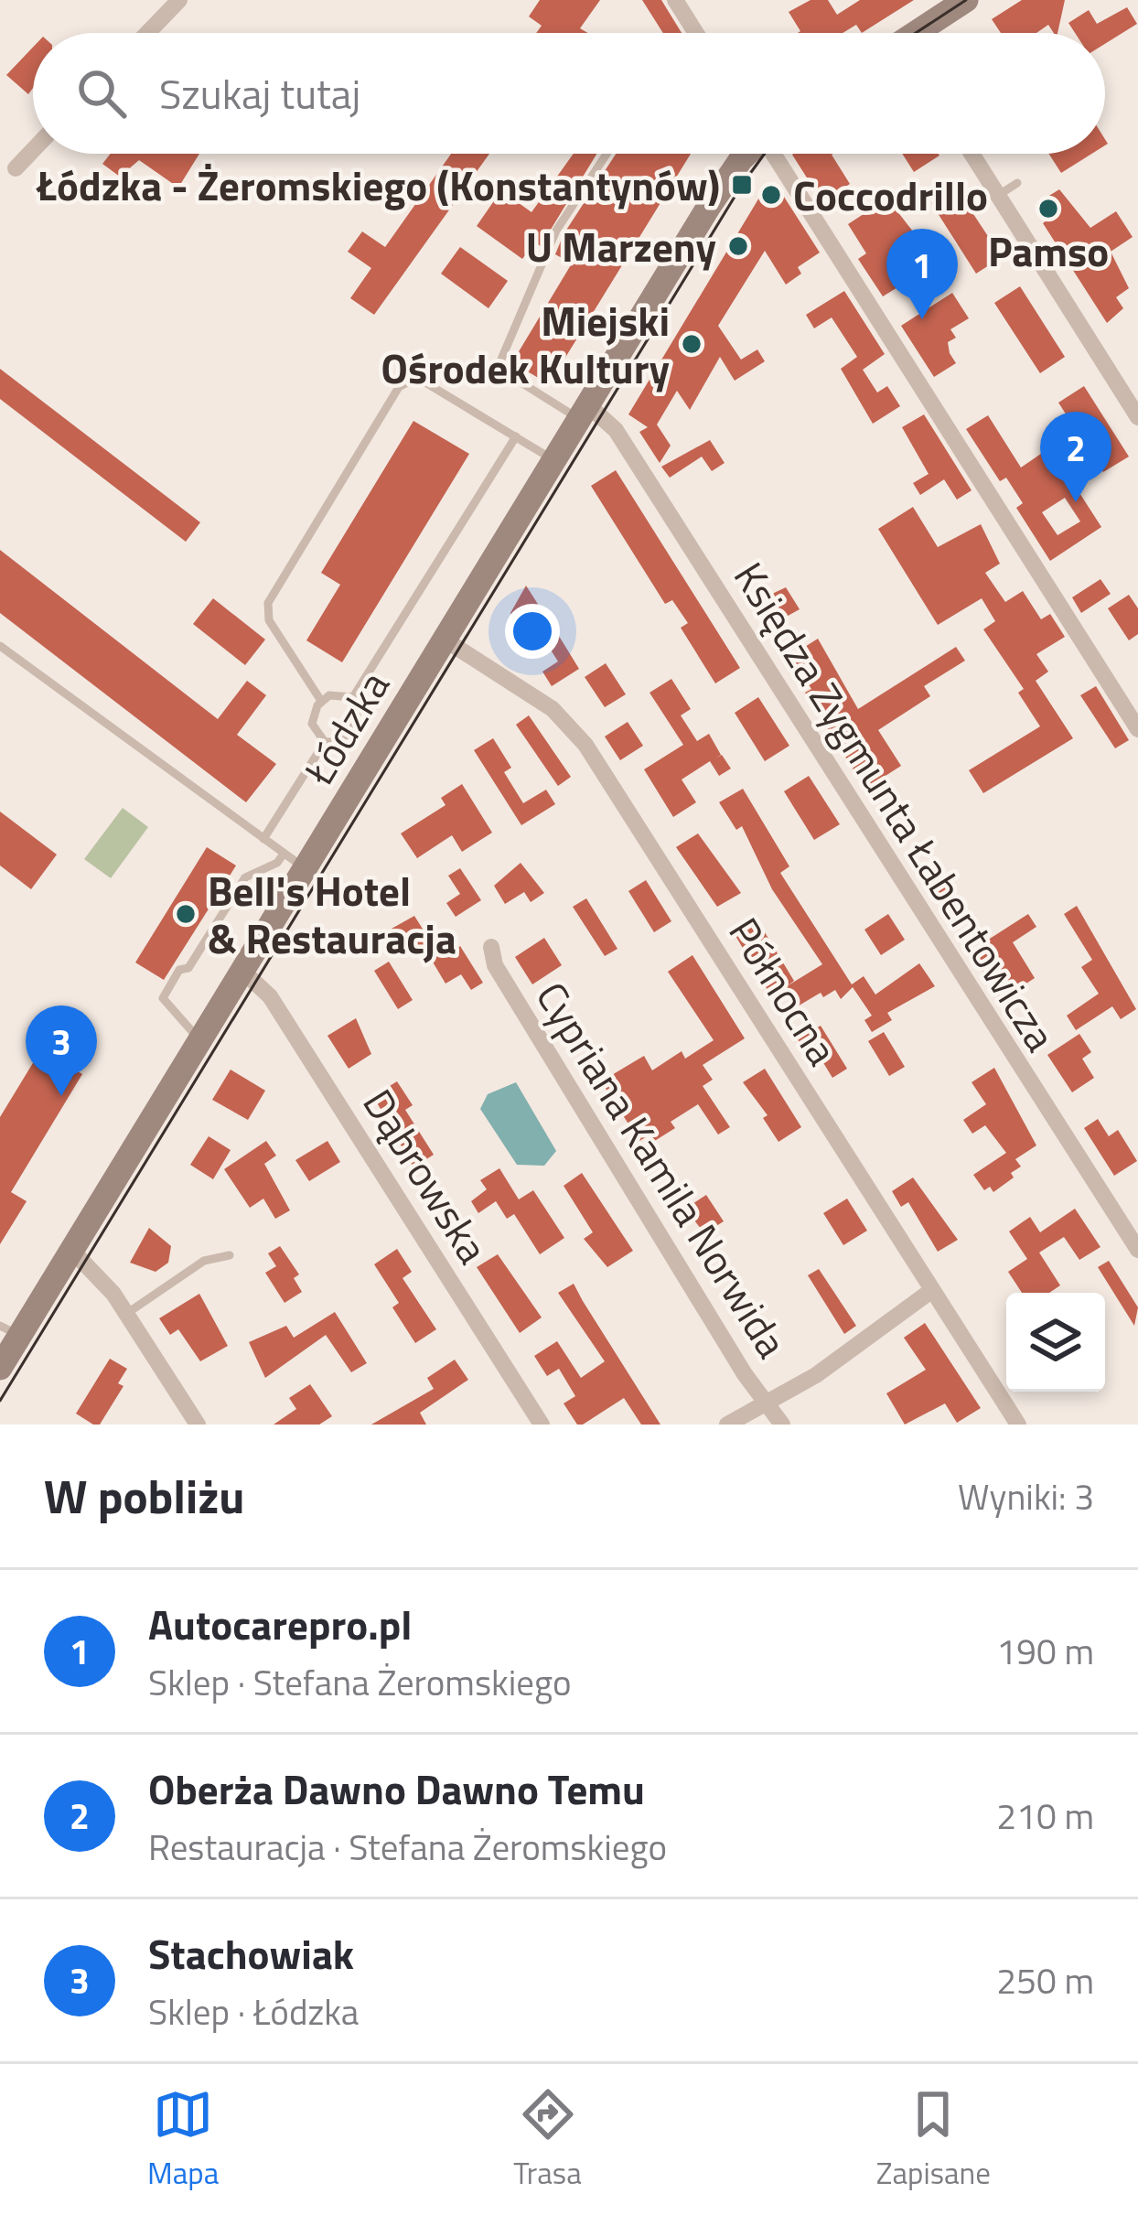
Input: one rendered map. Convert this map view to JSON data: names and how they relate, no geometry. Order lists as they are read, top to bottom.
{
  "streets": {
    "main road": ["Łódzka"],
    "street": [
      "Księdza Zygmunta Łabentowicza",
      "Północna",
      "Cypriana Kamila Norwida",
      "Dąbrowska"
    ]
  },
  "crossings": [
    ["Łódzka", "Księdza Zygmunta Łabentowicza"],
    ["Łódzka", "Północna"],
    ["Łódzka", "Dąbrowska"]
  ],
  "places": {
    "transit": ["Łódzka - Żeromskiego (Konstantynów)"],
    "other": [
      "Coccodrillo",
      "Pamso",
      "U Marzeny",
      "Miejski Ośrodek Kultury",
      "Bell's Hotel & Restauracja"
    ]
  },
  "page": {
    "search": "Szukaj tutaj",
    "pins": ["1", "2", "3"],
    "heading": ["W pobliżu", "Wyniki: 3"],
    "list": [
      {
        "mark": "1",
        "name": "Autocarepro.pl",
        "note": "Sklep · Stefana Żeromskiego",
        "value": "190 m"
      },
      {
        "mark": "2",
        "name": "Oberża Dawno Dawno Temu",
        "note": "Restauracja · Stefana Żeromskiego",
        "value": "210 m"
      },
      {
        "mark": "3",
        "name": "Stachowiak",
        "note": "Sklep · Łódzka",
        "value": "250 m"
      }
    ],
    "nav": ["Mapa", "Trasa", "Zapisane"]
  }
}
